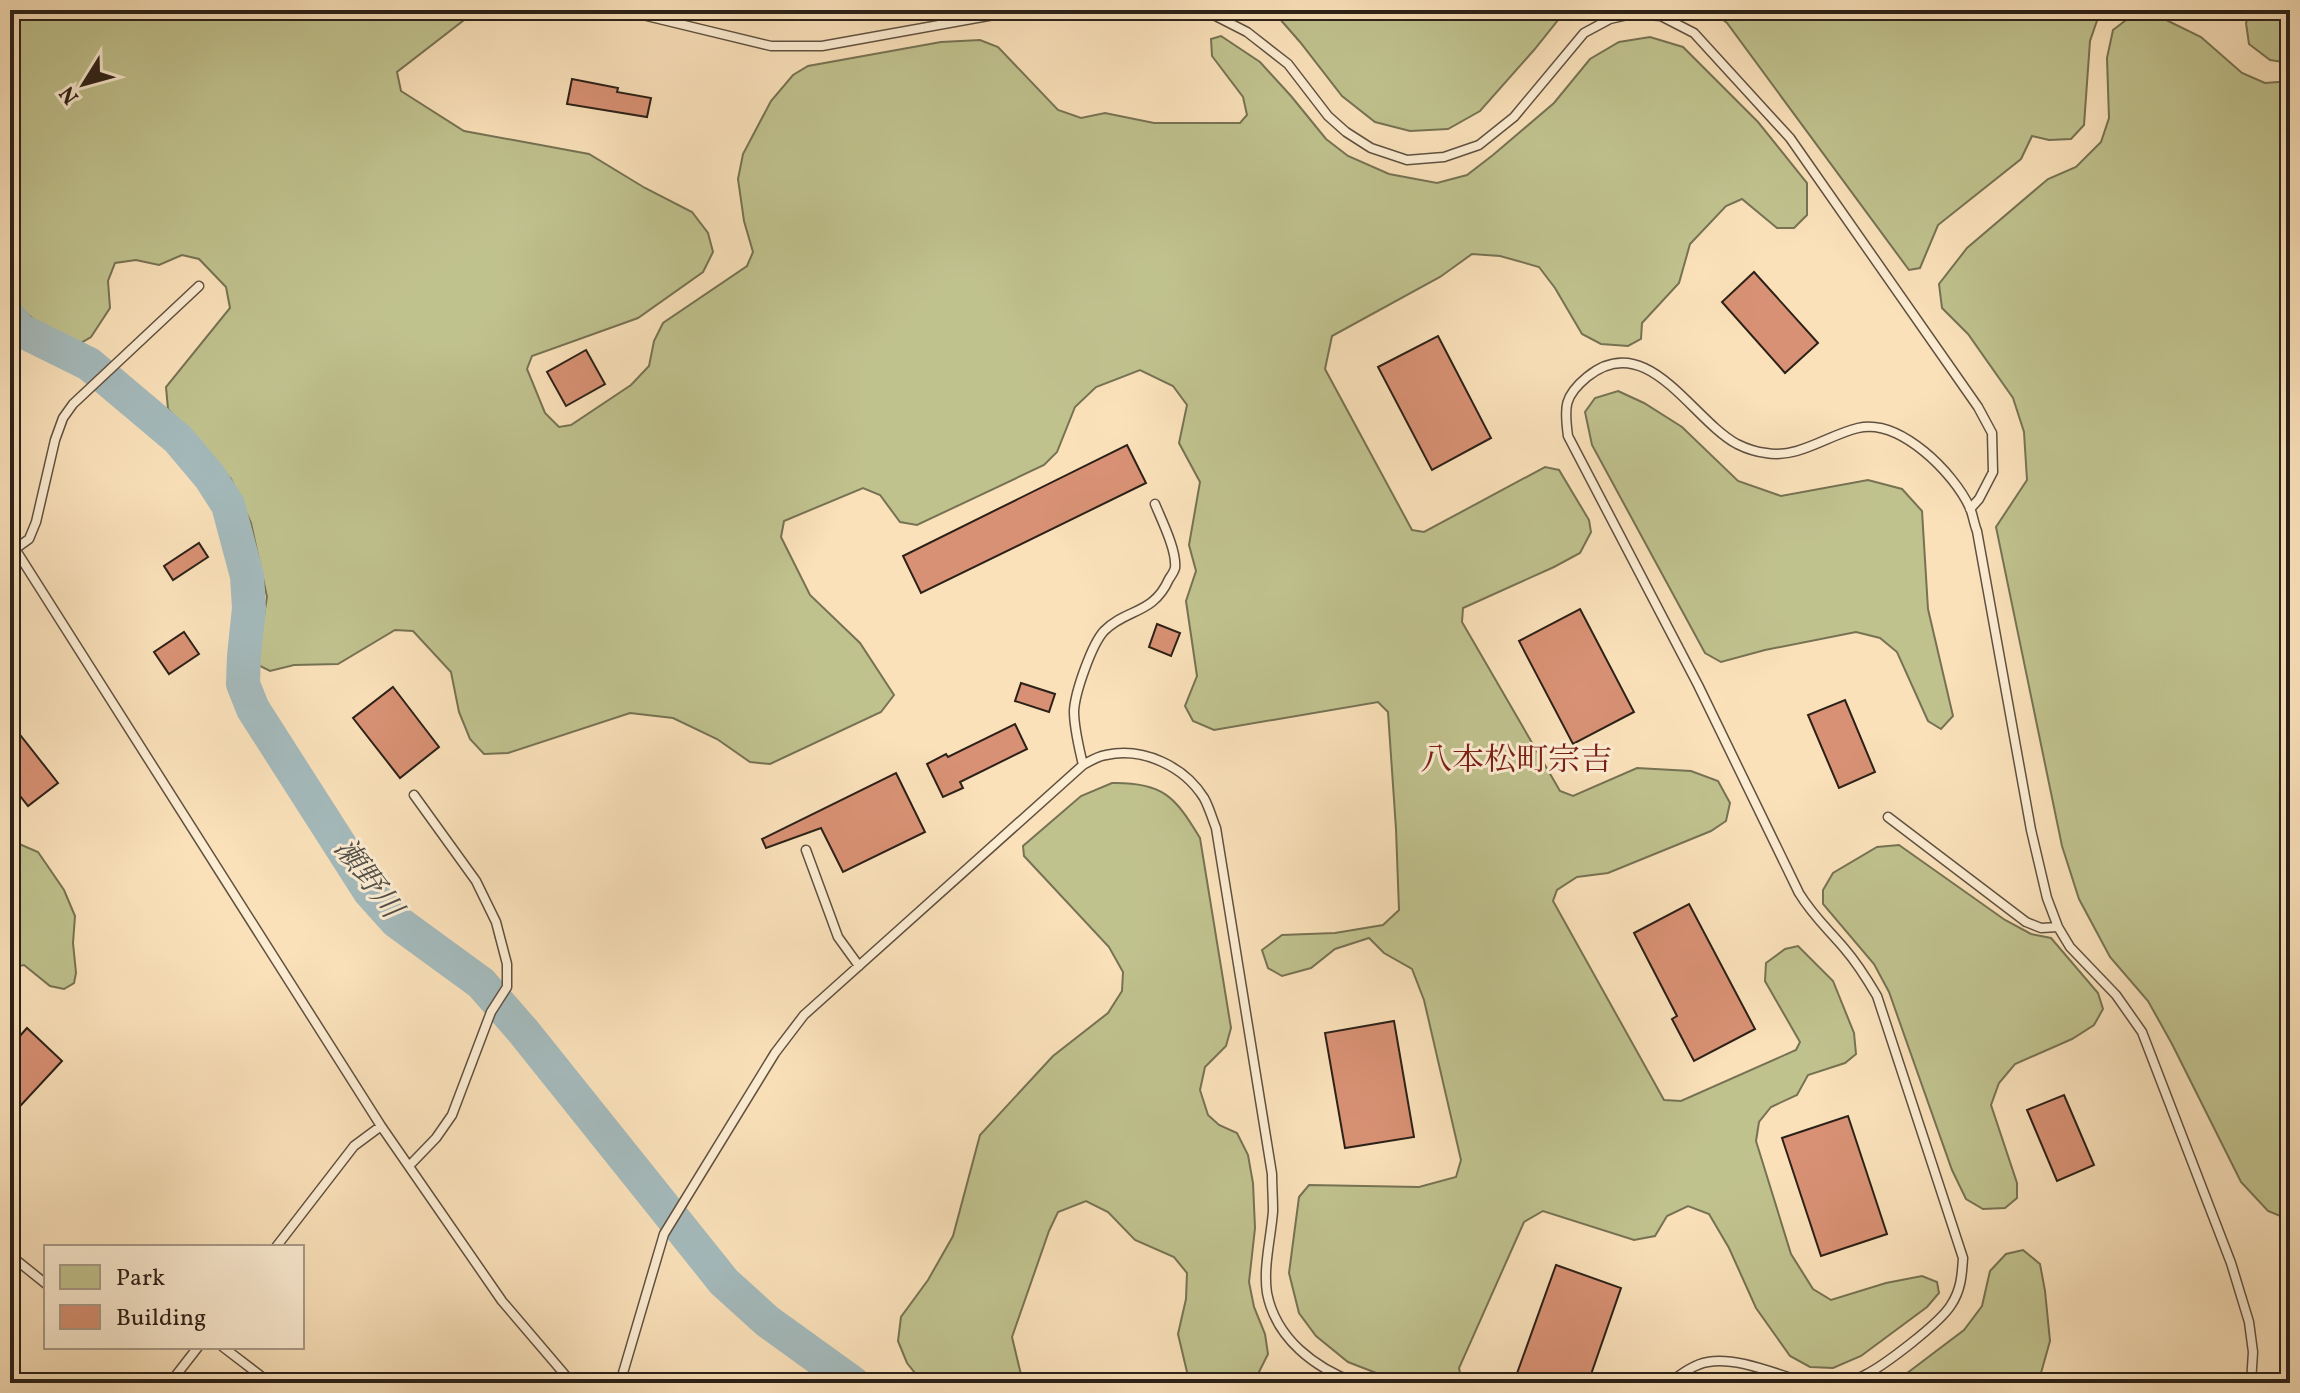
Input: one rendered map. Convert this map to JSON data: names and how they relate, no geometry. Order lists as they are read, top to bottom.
{
  "districts": ["八本松町宗吉"],
  "water": ["瀬野川"],
  "legend": ["Park", "Building"],
  "north": "bottom left"
}
